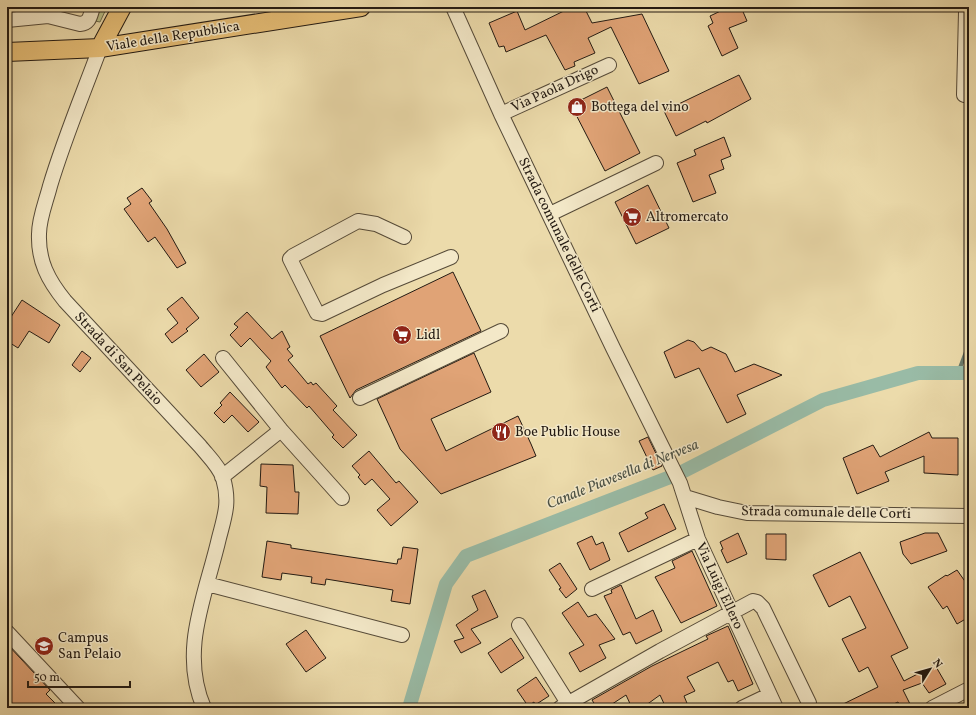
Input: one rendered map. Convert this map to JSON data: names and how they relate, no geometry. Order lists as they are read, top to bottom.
{
  "streets": {
    "main road": ["Viale della Repubblica", "Strada di San Pelaio"],
    "street": ["Via Paola Drigo", "Strada comunale delle Corti", "Via Luigi Ellero"]
  },
  "crossings": [
    ["Viale della Repubblica", "Strada di San Pelaio"],
    ["Via Paola Drigo", "Strada comunale delle Corti"],
    ["Strada comunale delle Corti", "Via Luigi Ellero"]
  ],
  "water": ["Canale Piavesella di Nervesa"],
  "places": {
    "shop": ["Bottega del vino"],
    "supermarket": ["Altromercato", "Lidl"],
    "restaurant": ["Boe Public House"],
    "school or university": ["Campus San Pelaio"]
  },
  "scale_bar": "50 m",
  "north": "top right"
}
